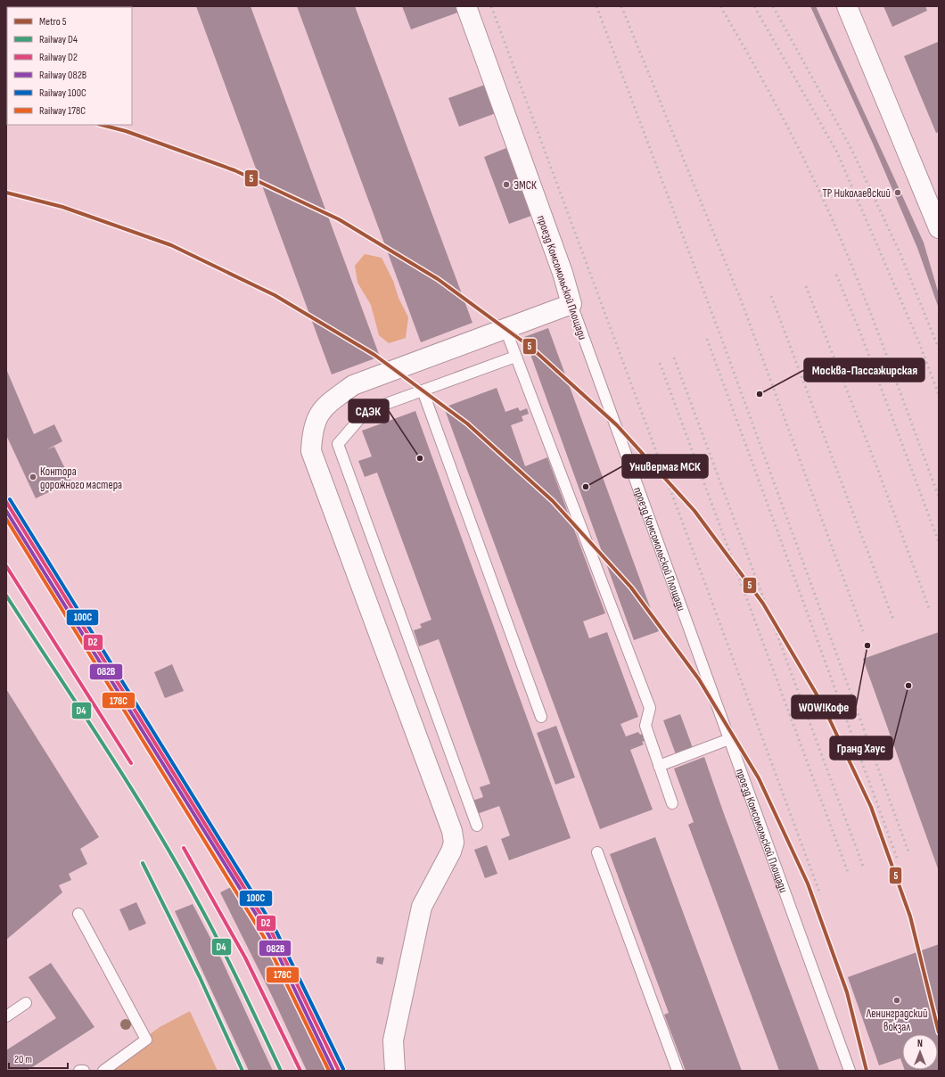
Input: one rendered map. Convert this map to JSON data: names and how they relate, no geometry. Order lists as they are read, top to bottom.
{
  "streets": {
    "street": ["проезд Комсомольской Площади"]
  },
  "places": [
    "ЭМСК",
    "ТР Николаевский",
    "Москва-Пассажирская",
    "СДЭК",
    "Контора дорожного мастера",
    "Универмаг МСК",
    "WOW!Кофе",
    "Гранд Хаус",
    "Ленинградский вокзал"
  ],
  "lines": [
    "metro line 5",
    "rail line 100C",
    "rail line D2",
    "rail line 082В",
    "rail line 178С",
    "rail line D4"
  ],
  "legend": [
    "Metro 5",
    "Railway D4",
    "Railway D2",
    "Railway 082В",
    "Railway 100C",
    "Railway 178С"
  ],
  "scale_bar": "20 m",
  "north": "top"
}
